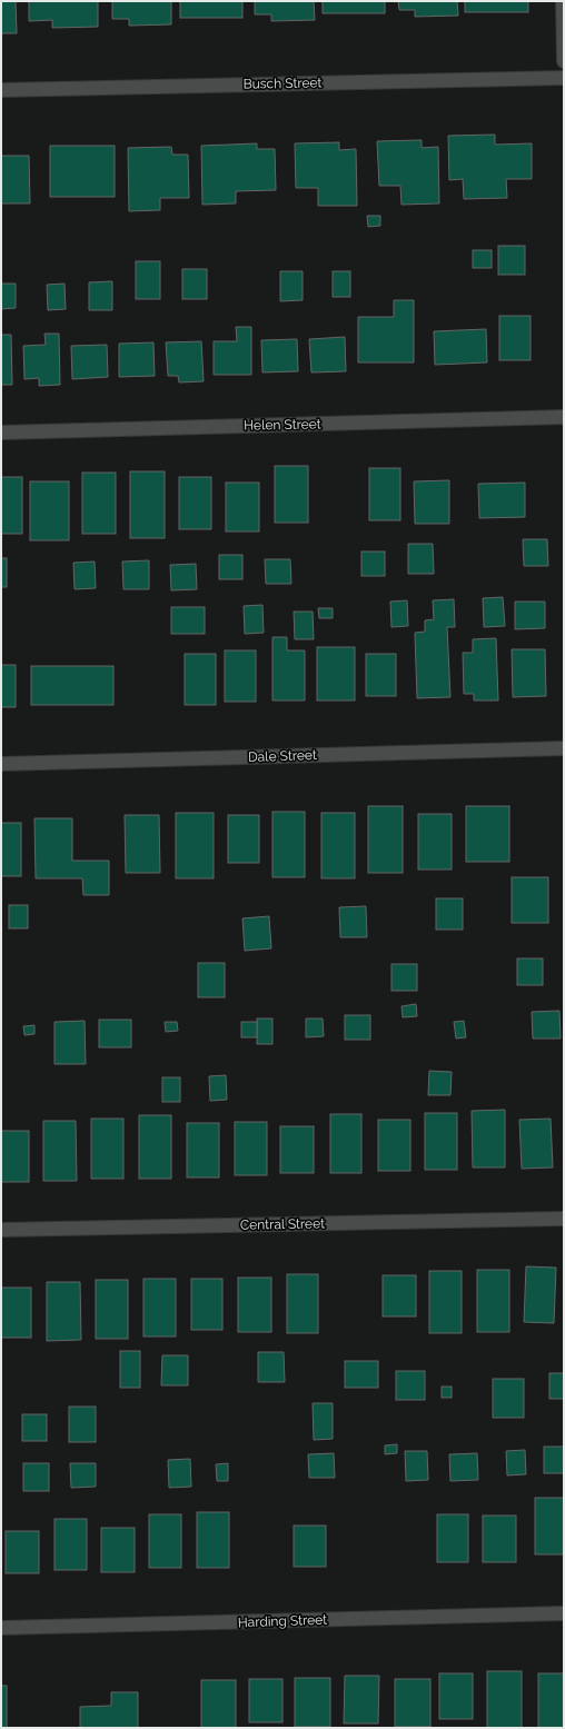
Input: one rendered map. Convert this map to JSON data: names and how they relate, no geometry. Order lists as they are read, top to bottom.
{
  "streets": {
    "street": [
      "Busch Street",
      "Helen Street",
      "Dale Street",
      "Central Street",
      "Harding Street"
    ]
  }
}
